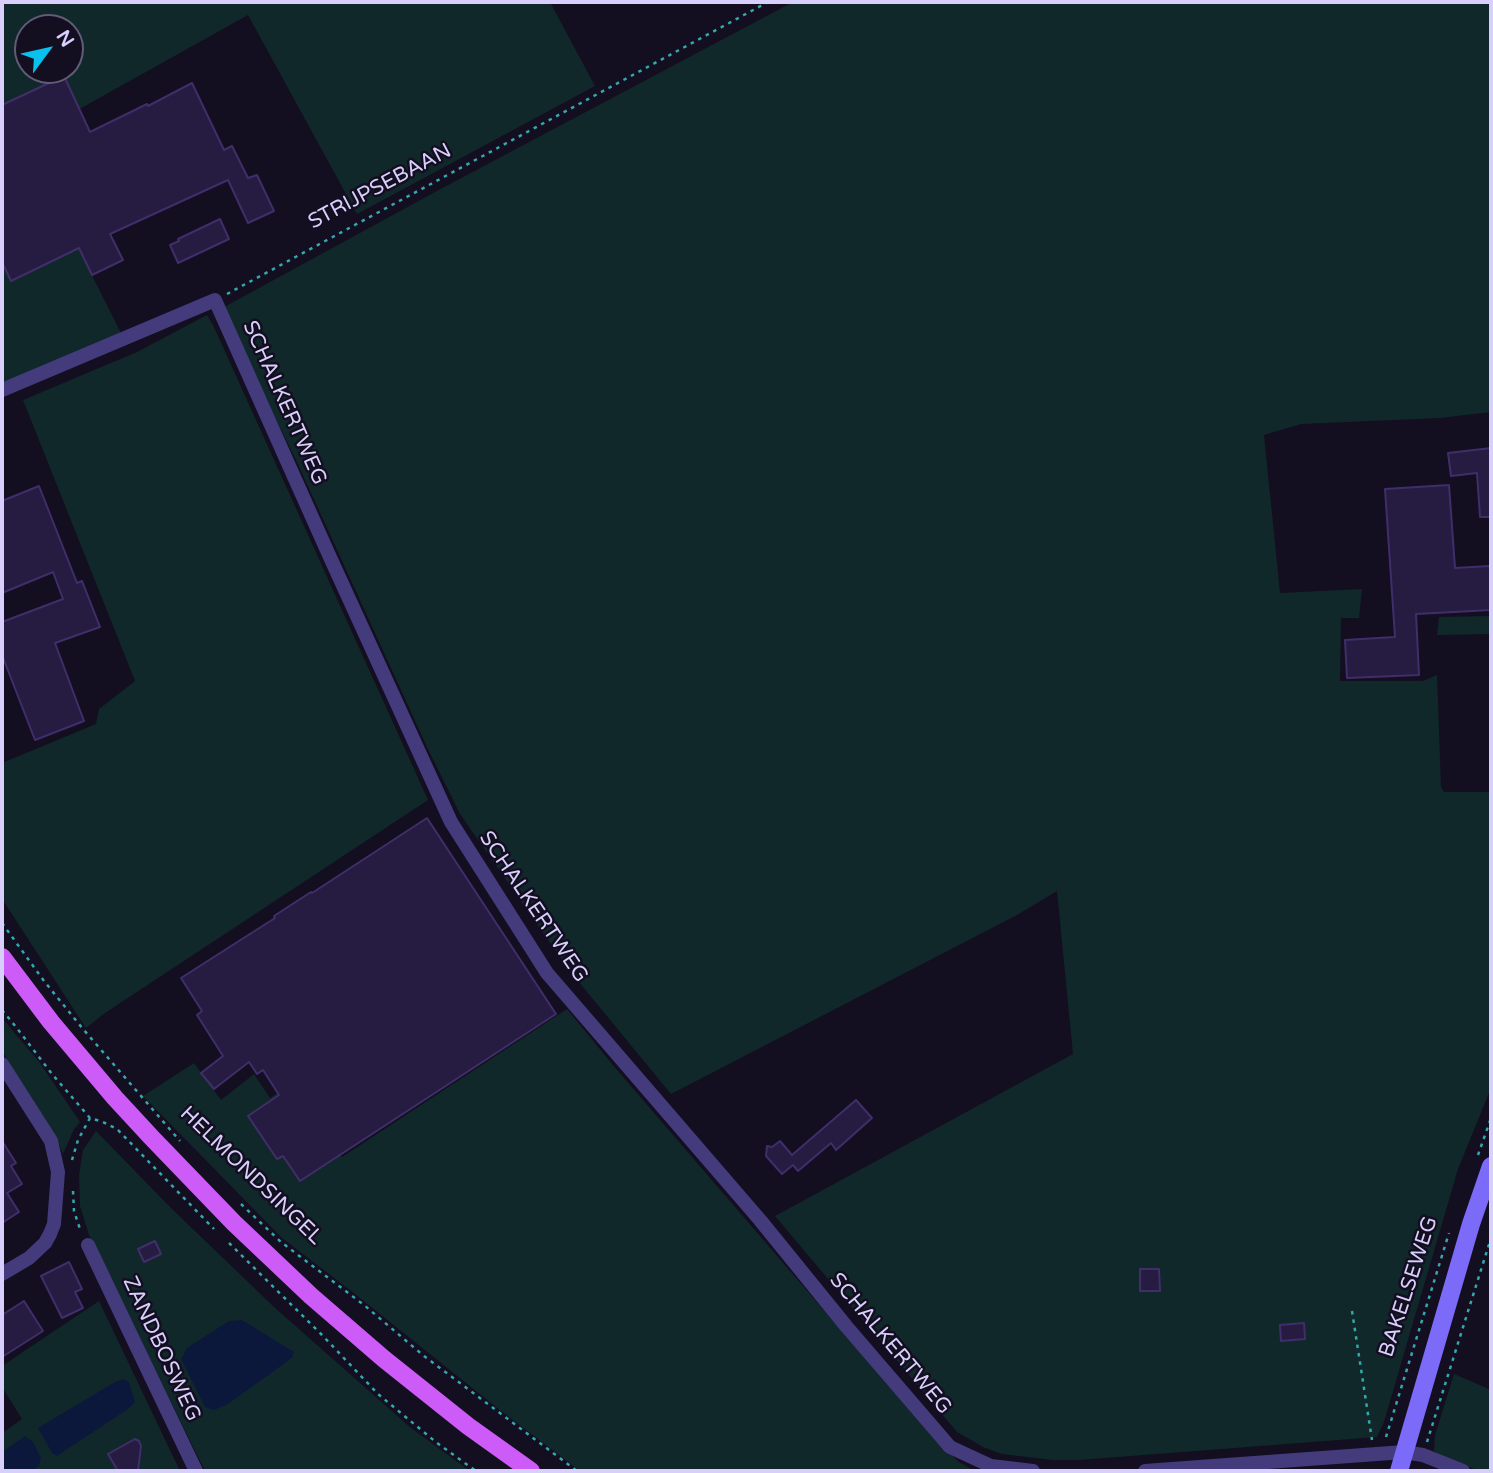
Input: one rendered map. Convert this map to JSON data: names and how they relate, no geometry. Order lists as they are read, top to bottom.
{
  "streets": {
    "main road": ["HELMONDSINGEL", "BAKELSEWEG"],
    "street": ["SCHALKERTWEG", "ZANDBOSWEG"],
    "path": ["STRIJPSEBAAN"]
  },
  "crossings": [
    ["STRIJPSEBAAN", "SCHALKERTWEG"]
  ],
  "north": "top right"
}
